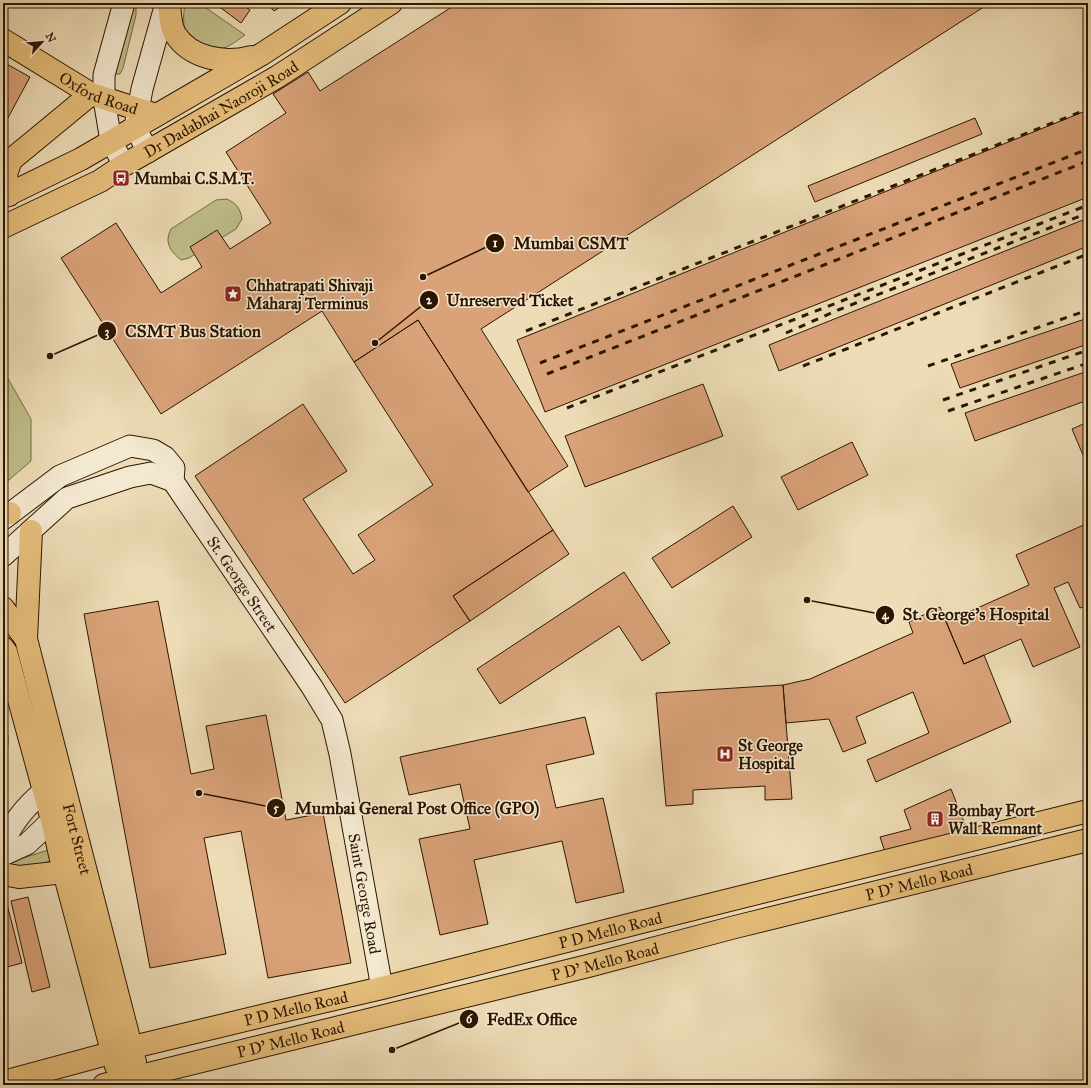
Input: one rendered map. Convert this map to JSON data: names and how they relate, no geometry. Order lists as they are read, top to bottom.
{
  "streets": {
    "main road": [
      "Oxford Road",
      "Dr Dadabhai Naoroji Road",
      "St. George Street",
      "Fort Street",
      "P D' Mello Road",
      "Saint George Road",
      "P D Mello Road"
    ]
  },
  "crossings": [
    ["Oxford Road", "Dr Dadabhai Naoroji Road"],
    ["St. George Street", "Saint George Road"],
    ["Fort Street", "P D' Mello Road"],
    ["Fort Street", "P D Mello Road"],
    ["Saint George Road", "P D Mello Road"]
  ],
  "places": {
    "bus stop": ["Mumbai C.S.M.T."],
    "other": [
      "Mumbai CSMT",
      "Unreserved Ticket",
      "CSMT Bus Station",
      "St. George's Hospital",
      "Mumbai General Post Office (GPO)",
      "FedEx Office"
    ],
    "place": ["Chhatrapati Shivaji Maharaj Terminus"],
    "hospital": ["St George Hospital"],
    "building": ["Bombay Fort Wall Remnant"]
  },
  "north": "top right"
}
